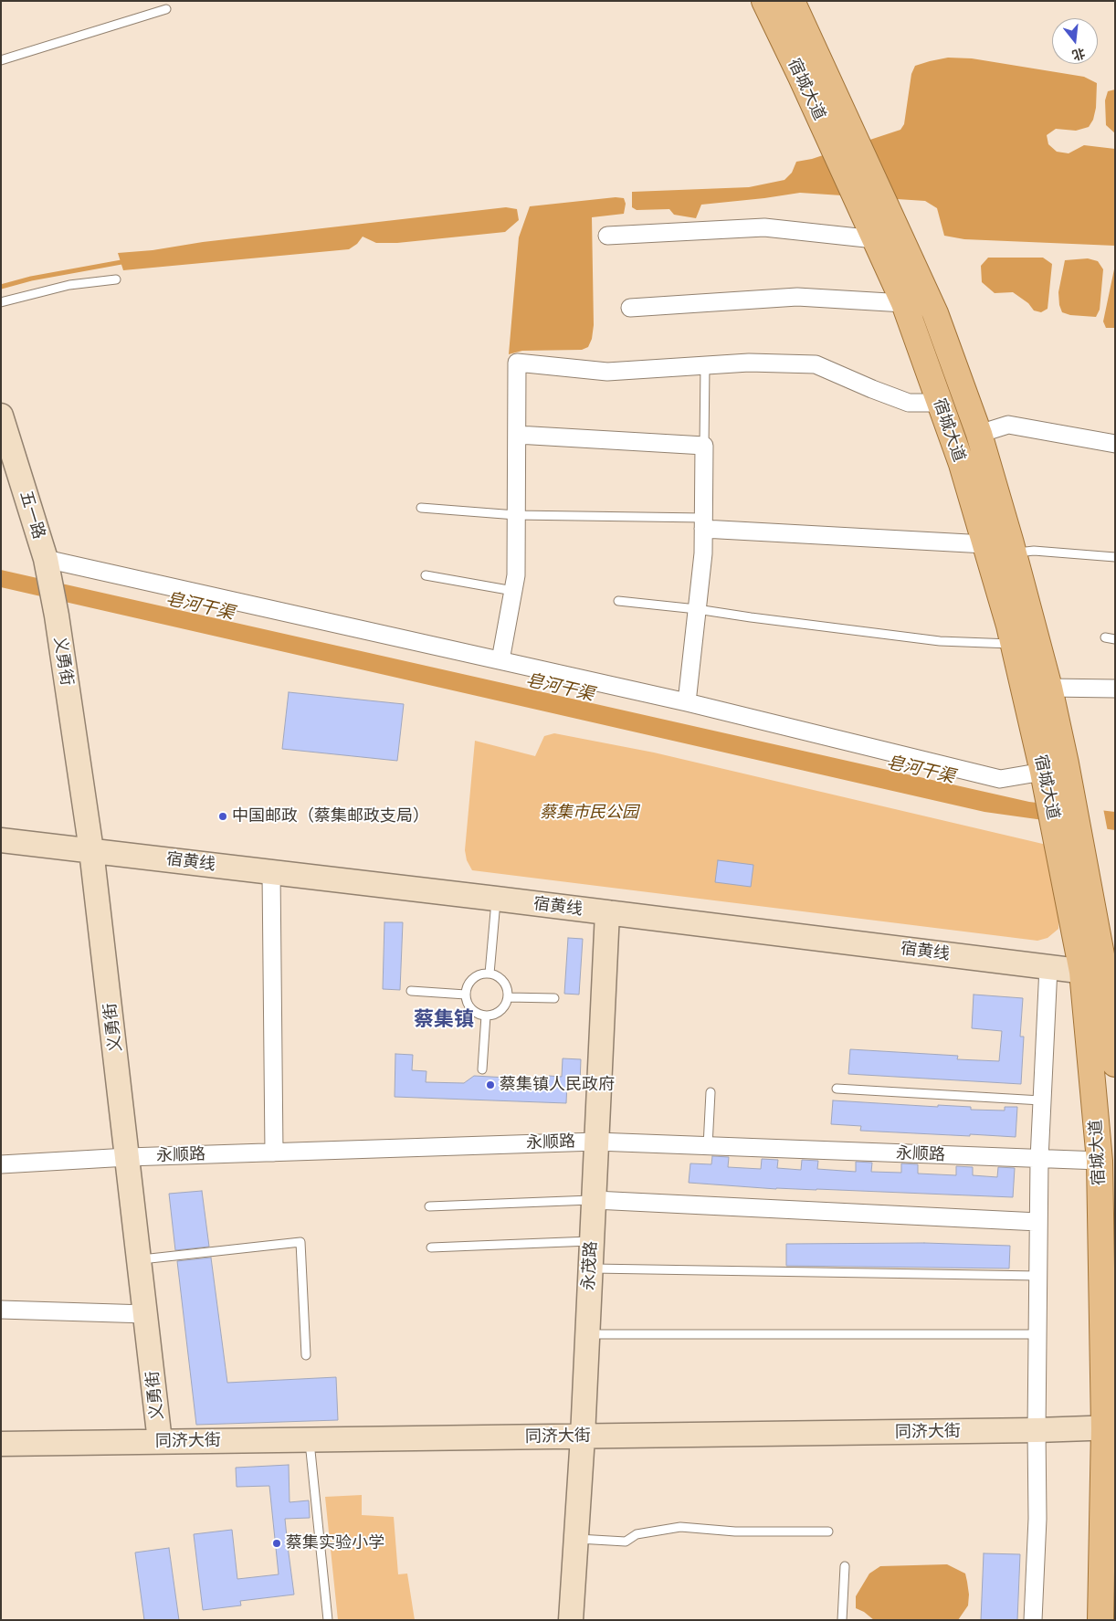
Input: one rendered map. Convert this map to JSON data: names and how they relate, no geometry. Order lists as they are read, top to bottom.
{
  "streets": {
    "main road": ["宿城大道"],
    "street": [
      "五一路",
      "义勇街",
      "宿黄线",
      "永顺路",
      "永茂路",
      "同济大街"
    ]
  },
  "crossings": [
    ["宿城大道", "宿黄线"],
    ["宿城大道", "永顺路"],
    ["宿城大道", "同济大街"],
    ["五一路", "义勇街"],
    ["义勇街", "宿黄线"],
    ["义勇街", "永顺路"],
    ["义勇街", "同济大街"],
    ["宿黄线", "永茂路"],
    ["永顺路", "永茂路"],
    ["永茂路", "同济大街"]
  ],
  "districts": ["蔡集镇"],
  "water": ["皂河干渠"],
  "parks": ["蔡集市民公园"],
  "places": ["中国邮政（蔡集邮政支局）", "蔡集镇人民政府", "蔡集实验小学"],
  "north": "bottom"
}
